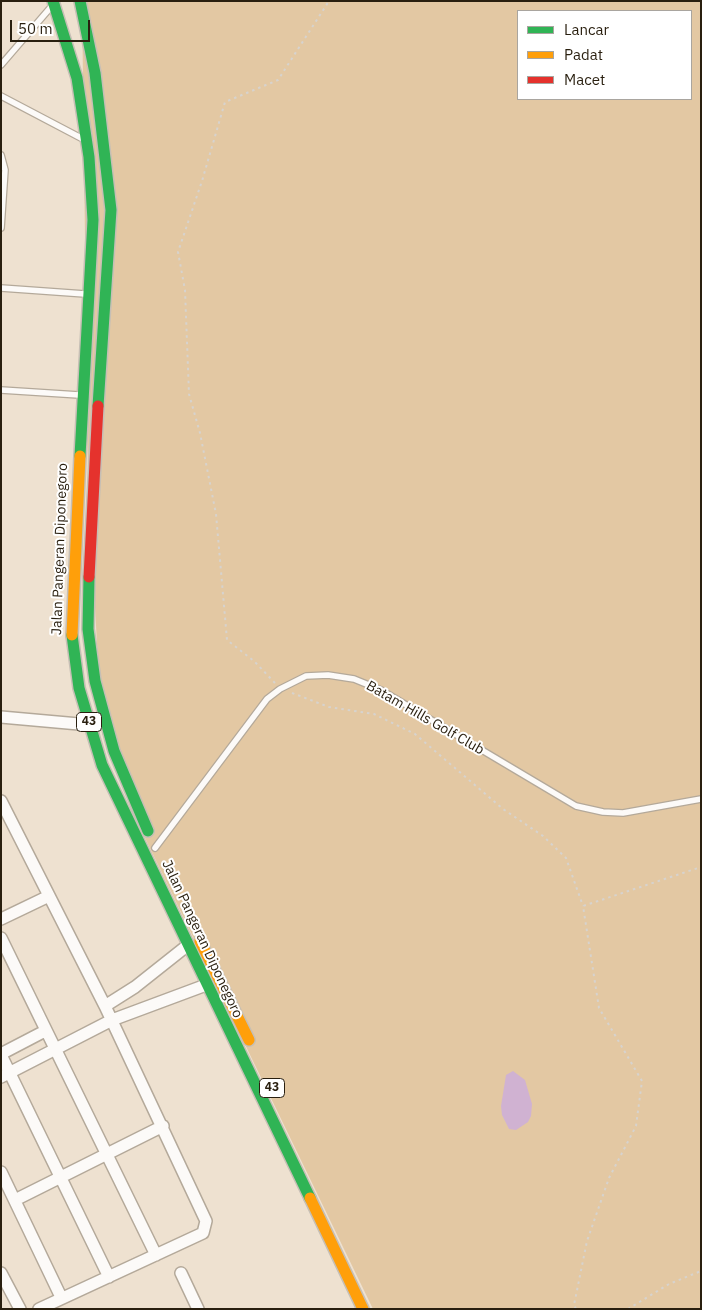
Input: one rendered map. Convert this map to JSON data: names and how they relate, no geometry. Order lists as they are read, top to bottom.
{
  "streets": {
    "highway": ["Jalan Pangeran Diponegoro", "43"],
    "lane": ["Batam Hills Golf Club"]
  },
  "crossings": [
    ["Jalan Pangeran Diponegoro", "Batam Hills Golf Club"]
  ],
  "legend": ["Lancar", "Padat", "Macet"],
  "scale_bar": "50 m"
}
